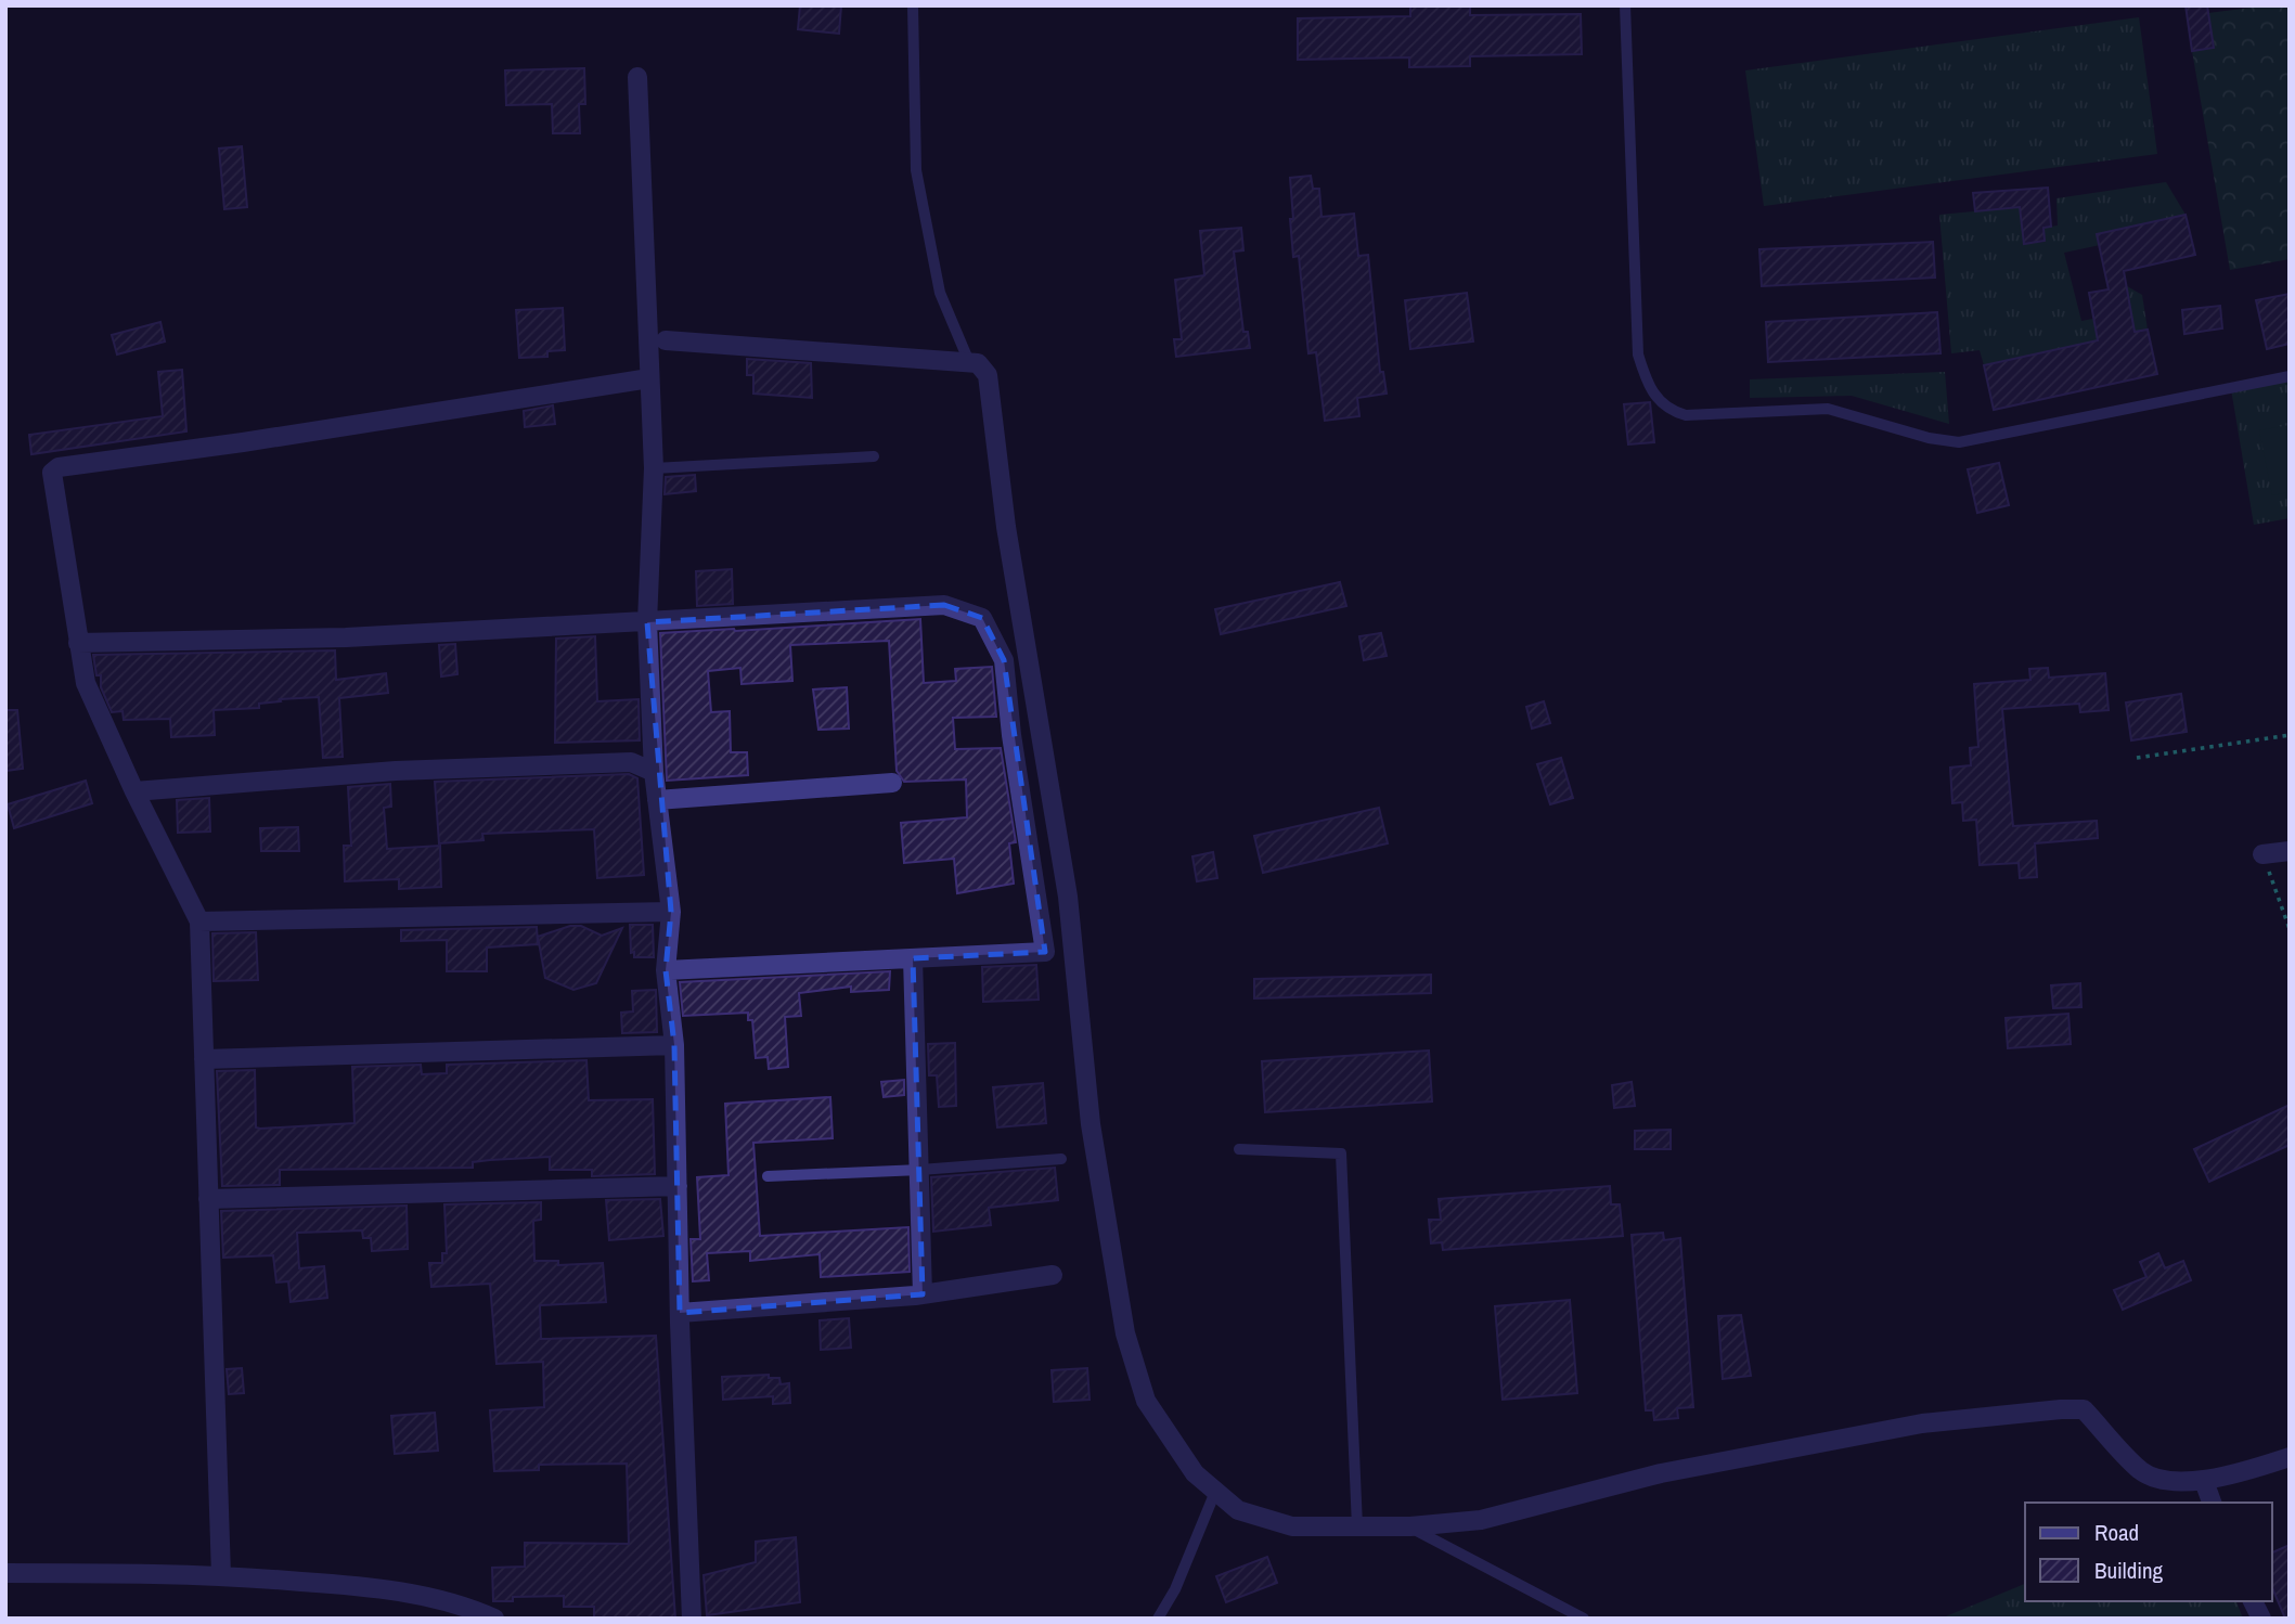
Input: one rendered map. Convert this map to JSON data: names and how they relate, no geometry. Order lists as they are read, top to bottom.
{
  "legend": ["Road", "Building"]
}
